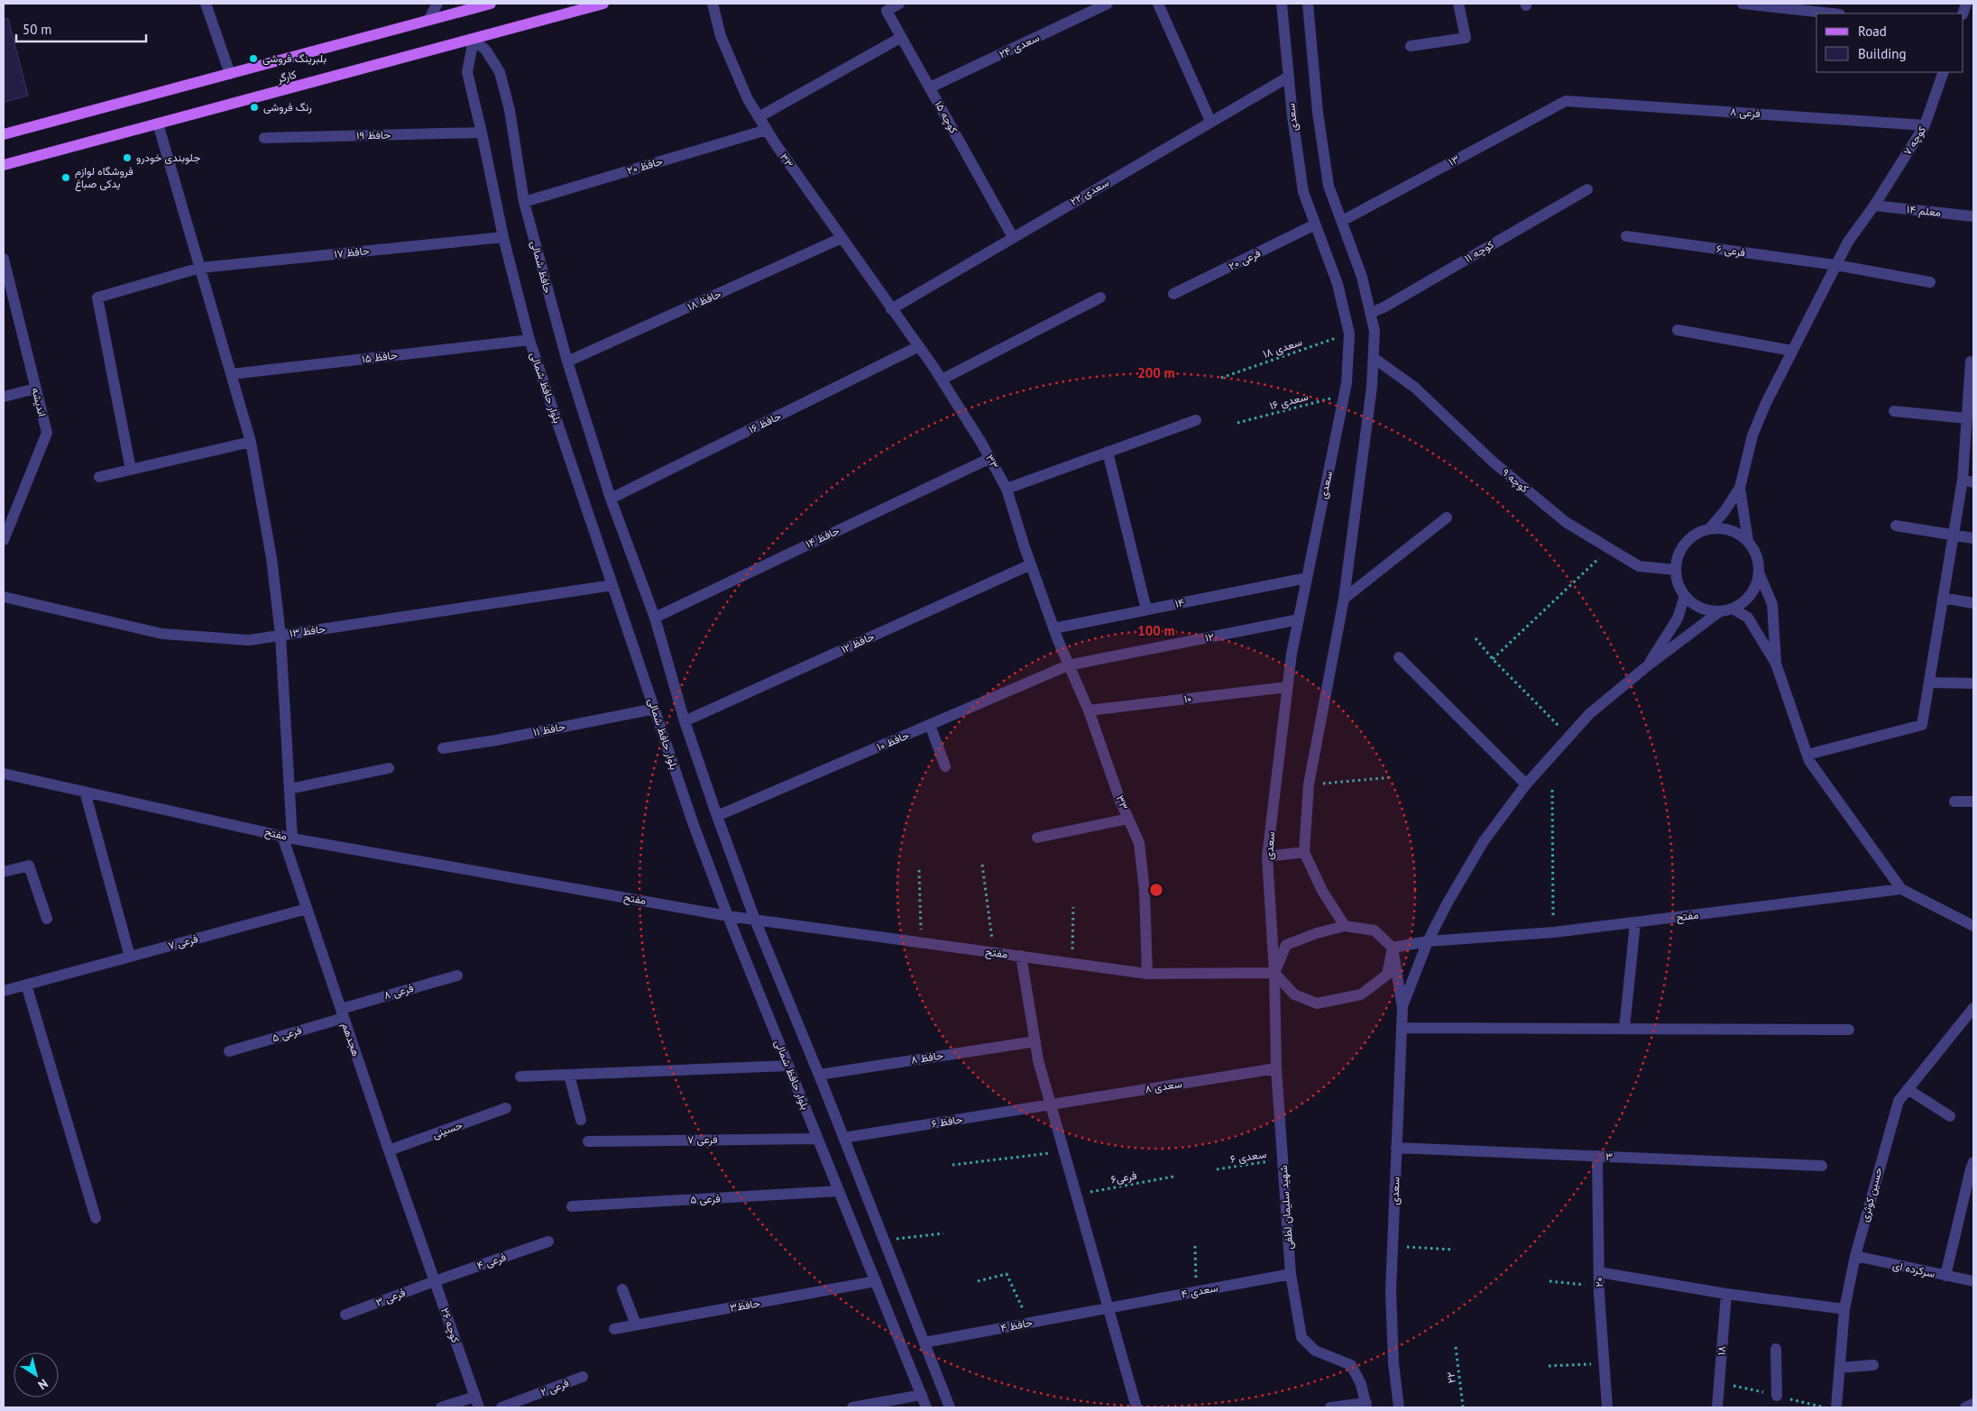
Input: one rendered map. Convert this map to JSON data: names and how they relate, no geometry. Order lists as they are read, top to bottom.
{
  "streets": {
    "main road": ["کارگر"],
    "street": [
      "سعدی ۲۴",
      "فرعی ۸",
      "کوچه ۱۵",
      "سعدی",
      "حافظ ۱۹",
      "کوچه ۷",
      "۳۳",
      "۱۳",
      "حافظ ۲۰",
      "سعدی ۲۲",
      "معلم ۱۴",
      "فرعی ۶",
      "کوچه ۱۱",
      "حافظ ۱۷",
      "فرعی ۲۰",
      "حافظ شمالی",
      "حافظ ۱۸",
      "حافظ ۱۵",
      "بلوار حافظ شمالی",
      "اندیشه",
      "حافظ ۱۶",
      "کوچه ۹",
      "حافظ ۱۴",
      "۱۴",
      "حافظ ۱۳",
      "۱۲",
      "حافظ ۱۲",
      "۱۰",
      "حافظ ۱۱",
      "حافظ ۱۰",
      "مفتح",
      "فرعی ۷",
      "فرعی ۵",
      "هجدهم",
      "حافظ ۸",
      "سعدی ۸",
      "حافظ ۶",
      "حسینی",
      "۳",
      "حسین کوثری",
      "شهید سلیمان لطفی",
      "فرعی ۴",
      "سرکرده ای",
      "۲۰",
      "سعدی ۴",
      "فرعی ۳",
      "حافظ۳",
      "کوچه ۲۶",
      "حافظ ۴",
      "۱۸",
      "فرعی ۲"
    ],
    "path": [
      "سعدی ۱۸",
      "سعدی ۱۶",
      "سعدی ۶",
      "فرعی۶",
      "۲۲"
    ]
  },
  "crossings": [
    ["سعدی ۲۴", "کوچه ۱۵"],
    ["کارگر", "حافظ شمالی"],
    ["کارگر", "بلوار حافظ شمالی"],
    ["کارگر", "هجدهم"],
    ["فرعی ۸", "کوچه ۷"],
    ["فرعی ۸", "۱۳"],
    ["فرعی ۸", "فرعی ۵"],
    ["فرعی ۸", "هجدهم"],
    ["کوچه ۱۵", "سعدی ۲۲"],
    ["سعدی", "سعدی ۲۲"],
    ["سعدی", "فرعی ۲۰"],
    ["سعدی", "سعدی ۱۸"],
    ["سعدی", "سعدی ۱۶"],
    ["سعدی", "۱۴"],
    ["سعدی", "۱۲"],
    ["سعدی", "۱۰"],
    ["سعدی", "مفتح"],
    ["سعدی", "۳"],
    ["سعدی", "شهید سلیمان لطفی"],
    ["حافظ ۱۹", "بلوار حافظ شمالی"],
    ["کوچه ۷", "معلم ۱۴"],
    ["کوچه ۷", "فرعی ۶"],
    ["۳۳", "حافظ ۲۰"],
    ["۳۳", "سعدی ۲۲"],
    ["۳۳", "حافظ ۱۸"],
    ["۳۳", "حافظ ۱۶"],
    ["۳۳", "حافظ ۱۴"],
    ["۳۳", "۱۴"],
    ["۳۳", "۱۲"],
    ["۳۳", "حافظ ۱۲"],
    ["۳۳", "۱۰"],
    ["۳۳", "حافظ ۱۰"],
    ["۳۳", "مفتح"],
    ["حافظ ۲۰", "حافظ شمالی"],
    ["حافظ ۱۷", "بلوار حافظ شمالی"],
    ["حافظ ۱۷", "هجدهم"],
    ["حافظ شمالی", "حافظ ۱۸"],
    ["حافظ شمالی", "بلوار حافظ شمالی"],
    ["حافظ شمالی", "حافظ ۱۶"],
    ["حافظ ۱۵", "بلوار حافظ شمالی"],
    ["حافظ ۱۵", "هجدهم"],
    ["بلوار حافظ شمالی", "حافظ ۱۳"],
    ["بلوار حافظ شمالی", "حافظ ۱۱"],
    ["بلوار حافظ شمالی", "مفتح"],
    ["بلوار حافظ شمالی", "فرعی ۷"],
    ["بلوار حافظ شمالی", "فرعی ۵"],
    ["بلوار حافظ شمالی", "حافظ۳"],
    ["حافظ ۱۳", "هجدهم"],
    ["۱۲", "حافظ ۱۰"],
    ["مفتح", "هجدهم"],
    ["مفتح", "شهید سلیمان لطفی"],
    ["فرعی ۷", "هجدهم"],
    ["فرعی ۵", "هجدهم"],
    ["هجدهم", "حسینی"],
    ["هجدهم", "کوچه ۲۶"],
    ["سعدی ۸", "حافظ ۶"],
    ["سعدی ۸", "شهید سلیمان لطفی"],
    ["سعدی ۶", "شهید سلیمان لطفی"],
    ["۳", "۲۰"],
    ["حسین کوثری", "سرکرده ای"],
    ["شهید سلیمان لطفی", "سعدی ۴"],
    ["فرعی ۴", "فرعی ۳"],
    ["فرعی ۴", "کوچه ۲۶"],
    ["سعدی ۴", "حافظ ۴"],
    ["فرعی ۳", "کوچه ۲۶"]
  ],
  "places": [
    "بلبرینگ فروشی",
    "رنگ فروشی",
    "جلوبندی خودرو",
    "فروشگاه لوازم یدکی صباغ"
  ],
  "legend": ["Road", "Building"],
  "scale_bar": "50 m",
  "north": "bottom right",
  "rings": ["200 m", "100 m"]
}
